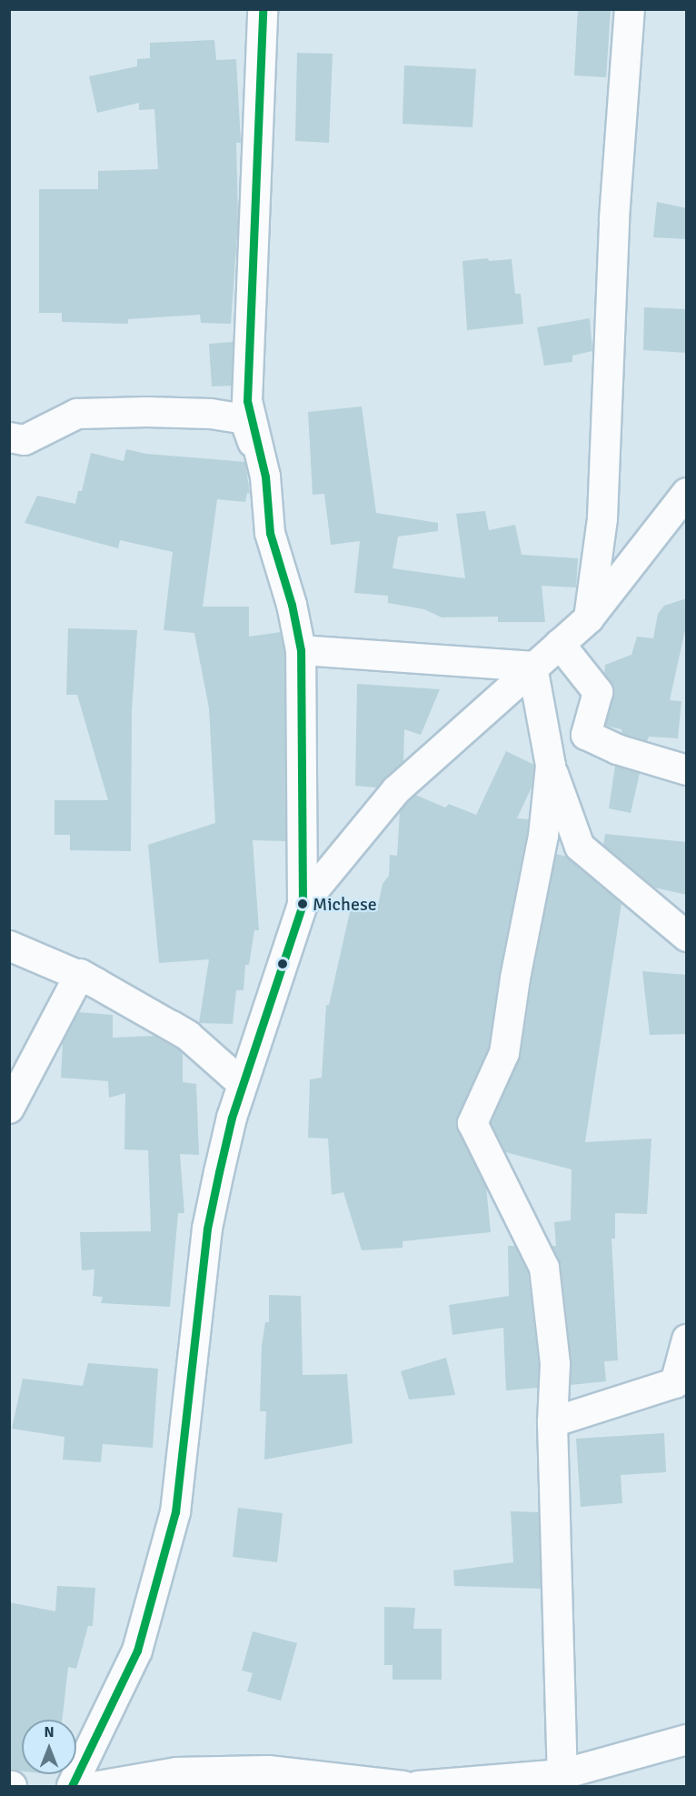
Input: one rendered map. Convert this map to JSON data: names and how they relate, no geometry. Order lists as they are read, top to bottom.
{
  "places": ["Michese"],
  "north": "top"
}
